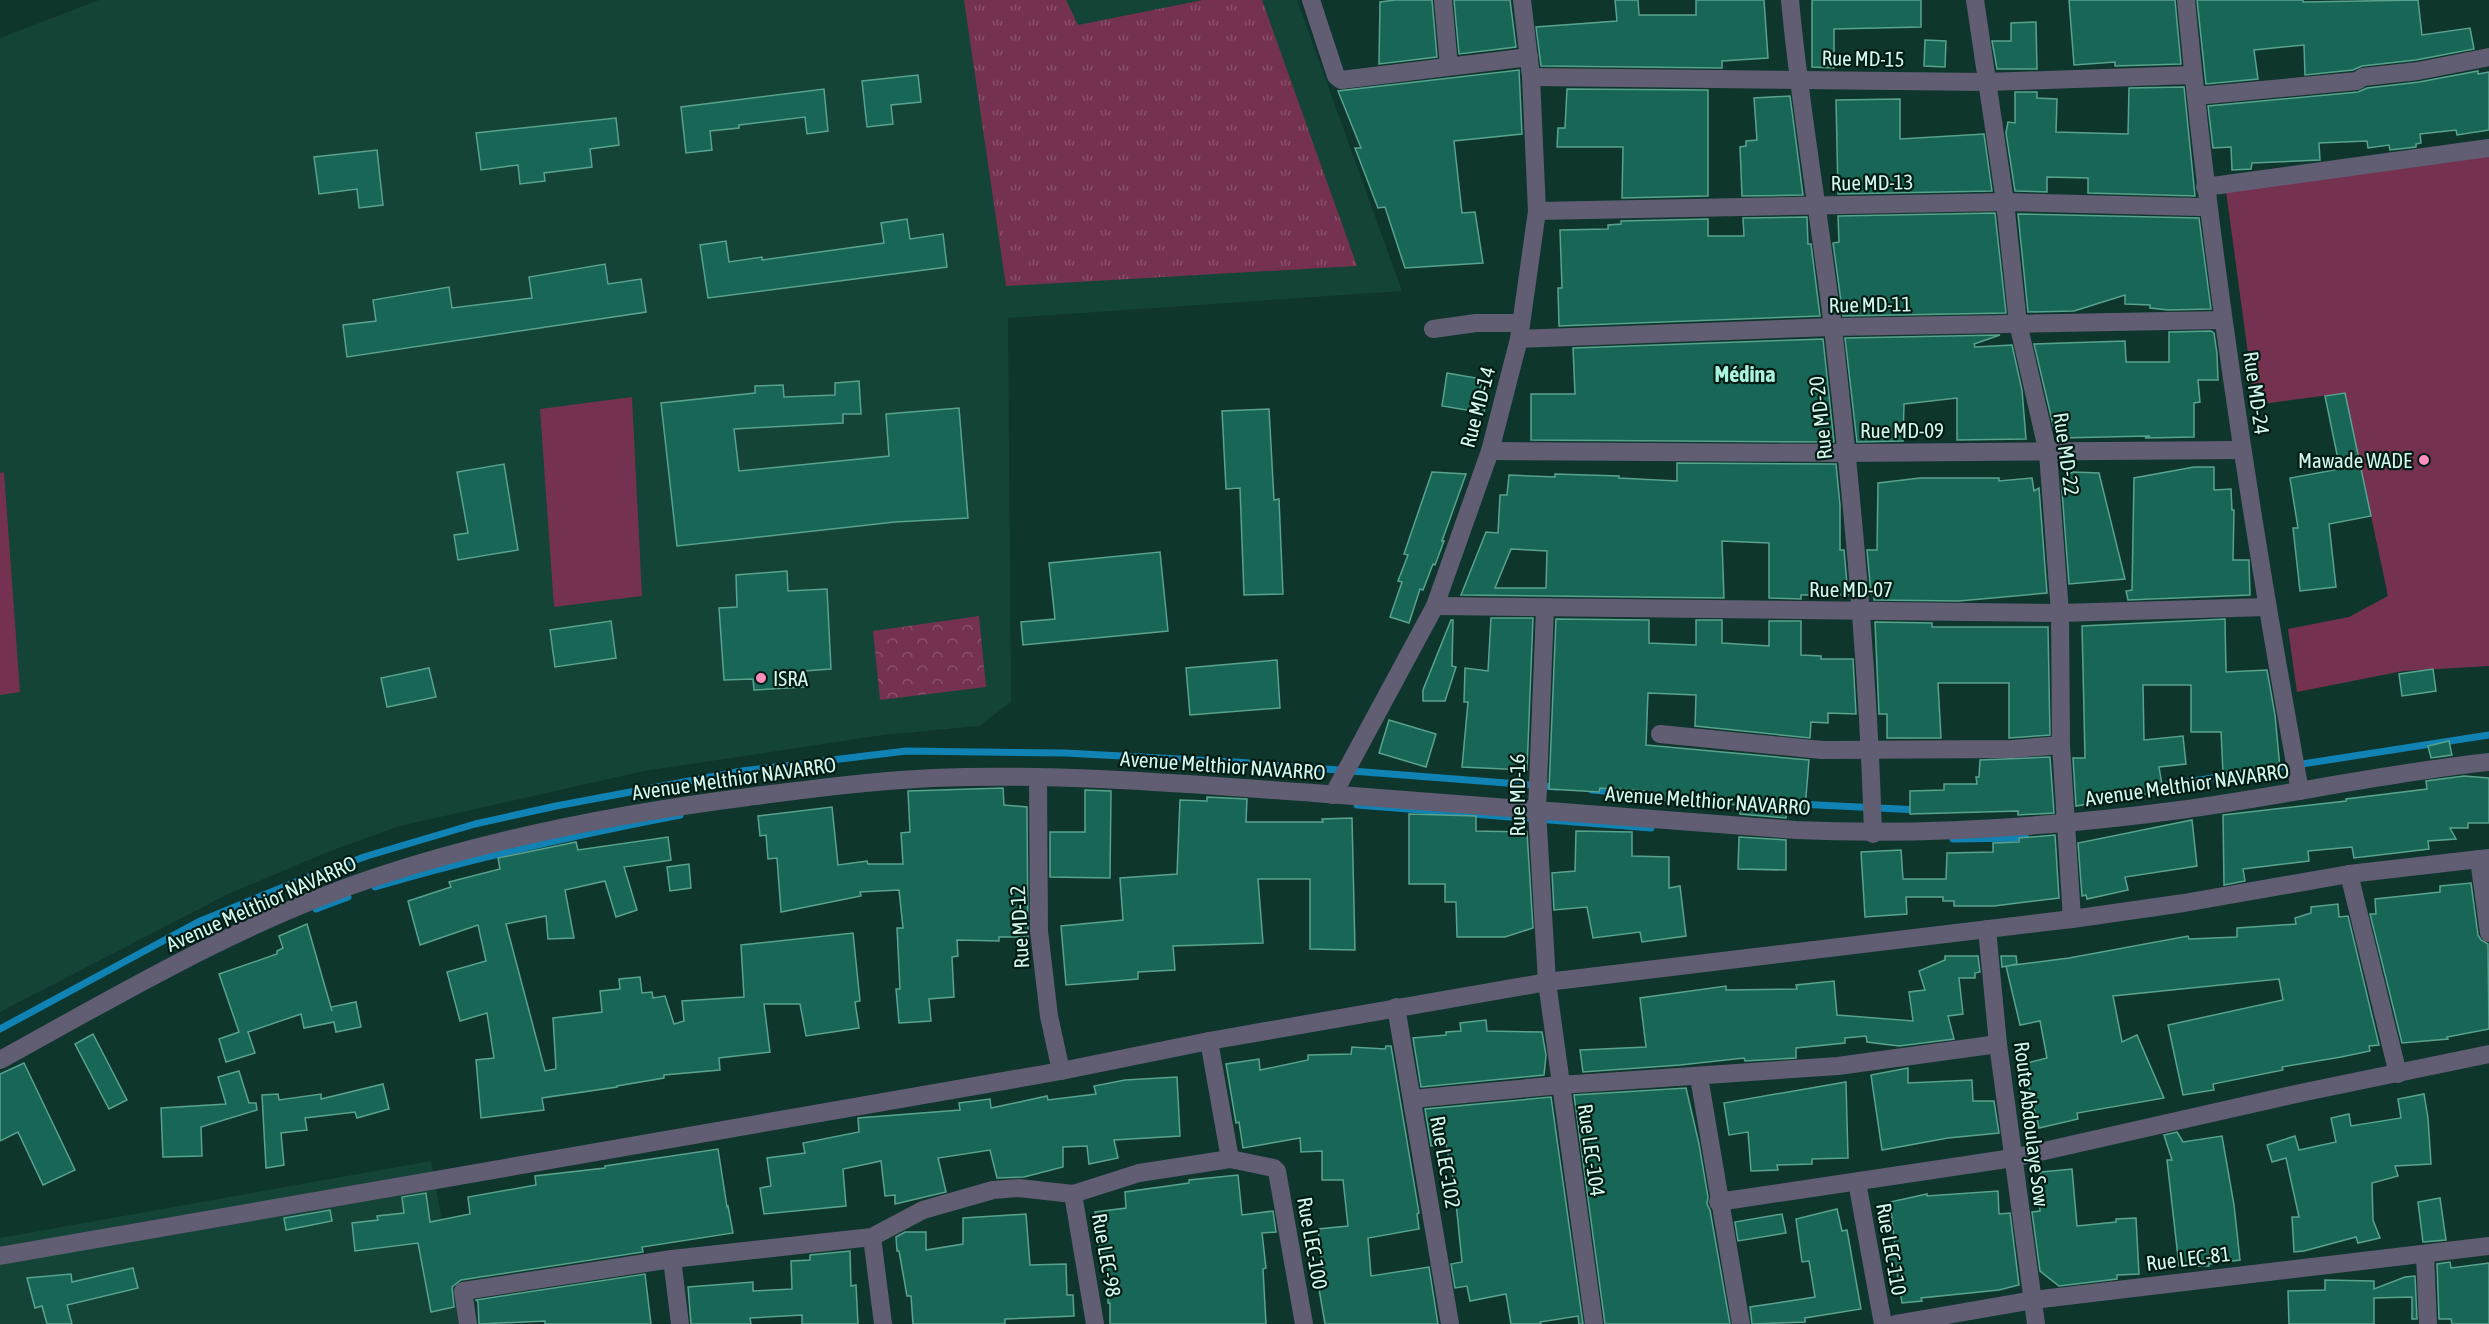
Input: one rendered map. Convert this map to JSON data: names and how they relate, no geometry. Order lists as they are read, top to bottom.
{
  "streets": {
    "street": [
      "Rue MD-15",
      "Rue MD-13",
      "Rue MD-11",
      "Rue MD-24",
      "Rue MD-14",
      "Rue MD-20",
      "Rue MD-09",
      "Rue MD-22",
      "Rue MD-07",
      "Avenue Melthior NAVARRO",
      "Rue MD-16",
      "Rue MD-12",
      "Route Abdoulaye Sow",
      "Rue LEC-104",
      "Rue LEC-102",
      "Rue LEC-100",
      "Rue LEC-110",
      "Rue LEC-98",
      "Rue LEC-81"
    ]
  },
  "crossings": [
    ["Rue MD-15", "Rue MD-24"],
    ["Rue MD-15", "Rue MD-14"],
    ["Rue MD-15", "Rue MD-20"],
    ["Rue MD-15", "Rue MD-22"],
    ["Rue MD-13", "Rue MD-24"],
    ["Rue MD-13", "Rue MD-14"],
    ["Rue MD-13", "Rue MD-20"],
    ["Rue MD-13", "Rue MD-22"],
    ["Rue MD-11", "Rue MD-24"],
    ["Rue MD-11", "Rue MD-14"],
    ["Rue MD-11", "Rue MD-20"],
    ["Rue MD-11", "Rue MD-22"],
    ["Rue MD-24", "Rue MD-09"],
    ["Rue MD-24", "Rue MD-07"],
    ["Rue MD-24", "Avenue Melthior NAVARRO"],
    ["Rue MD-14", "Rue MD-09"],
    ["Rue MD-14", "Rue MD-07"],
    ["Rue MD-14", "Avenue Melthior NAVARRO"],
    ["Rue MD-20", "Rue MD-09"],
    ["Rue MD-20", "Rue MD-07"],
    ["Rue MD-20", "Avenue Melthior NAVARRO"],
    ["Rue MD-09", "Rue MD-22"],
    ["Rue MD-22", "Rue MD-07"],
    ["Rue MD-22", "Avenue Melthior NAVARRO"],
    ["Rue MD-07", "Rue MD-16"],
    ["Avenue Melthior NAVARRO", "Rue MD-16"],
    ["Avenue Melthior NAVARRO", "Rue MD-12"],
    ["Rue MD-16", "Rue LEC-104"],
    ["Route Abdoulaye Sow", "Rue LEC-81"]
  ],
  "districts": ["Médina"],
  "places": ["Mawade WADE", "ISRA"]
}
